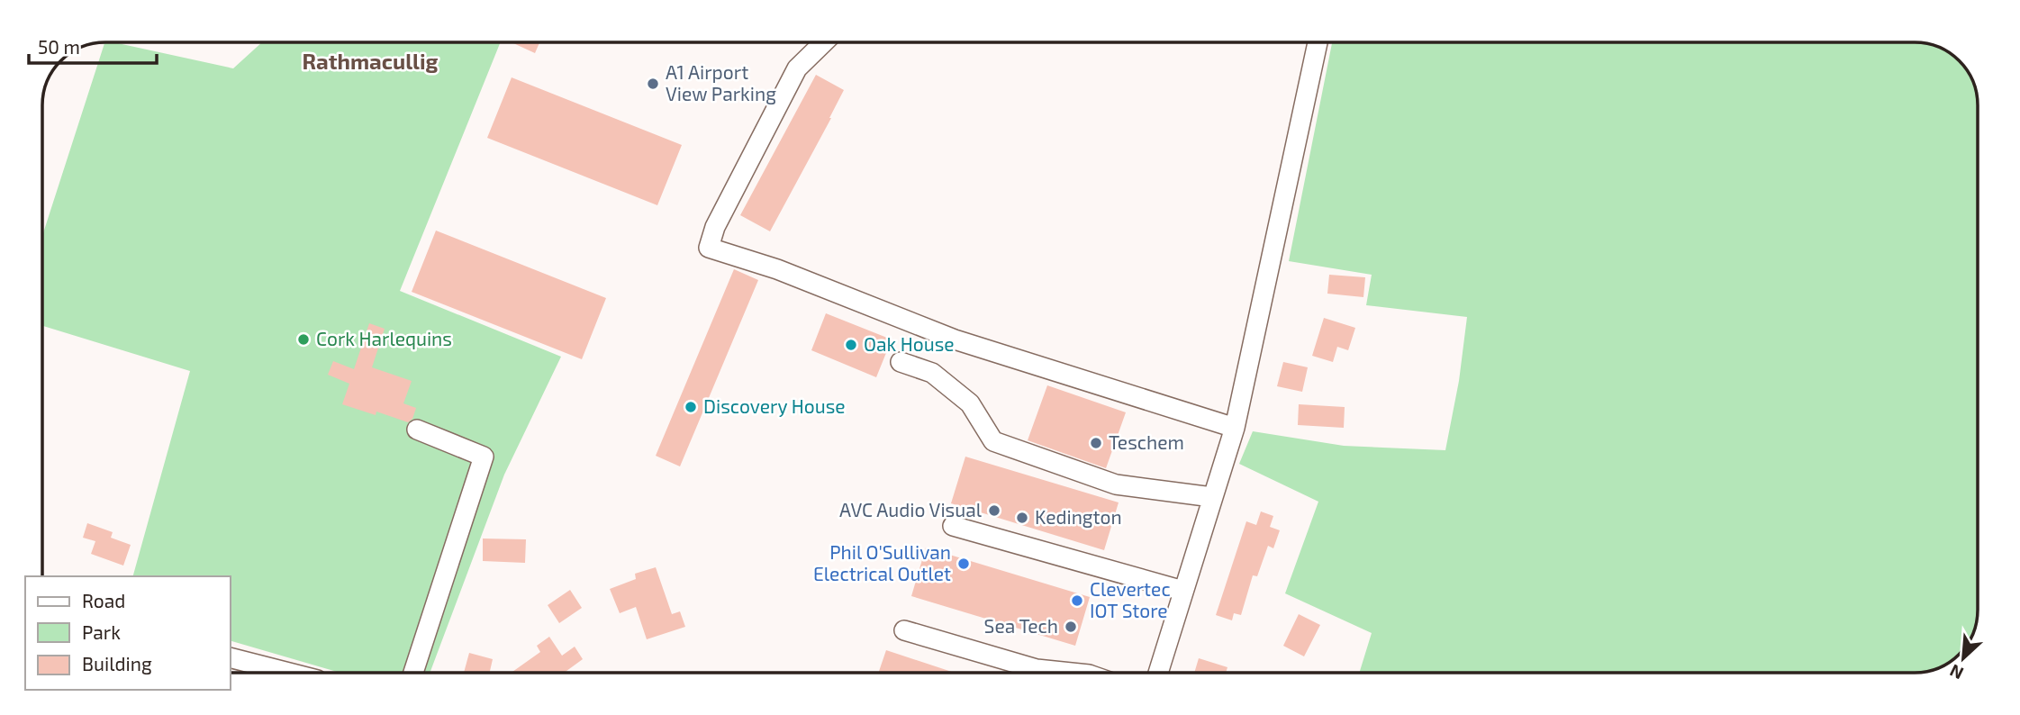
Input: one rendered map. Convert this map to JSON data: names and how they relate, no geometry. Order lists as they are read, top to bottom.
{
  "districts": ["Rathmacullig"],
  "places": [
    "A1 Airport View Parking",
    "Cork Harlequins",
    "Oak House",
    "Discovery House",
    "Teschem",
    "AVC Audio Visual",
    "Kedington",
    "Phil O'Sullivan Electrical Outlet",
    "Clevertec IOT Store",
    "Sea Tech"
  ],
  "legend": ["Road", "Park", "Building"],
  "scale_bar": "50 m",
  "north": "bottom left"
}
